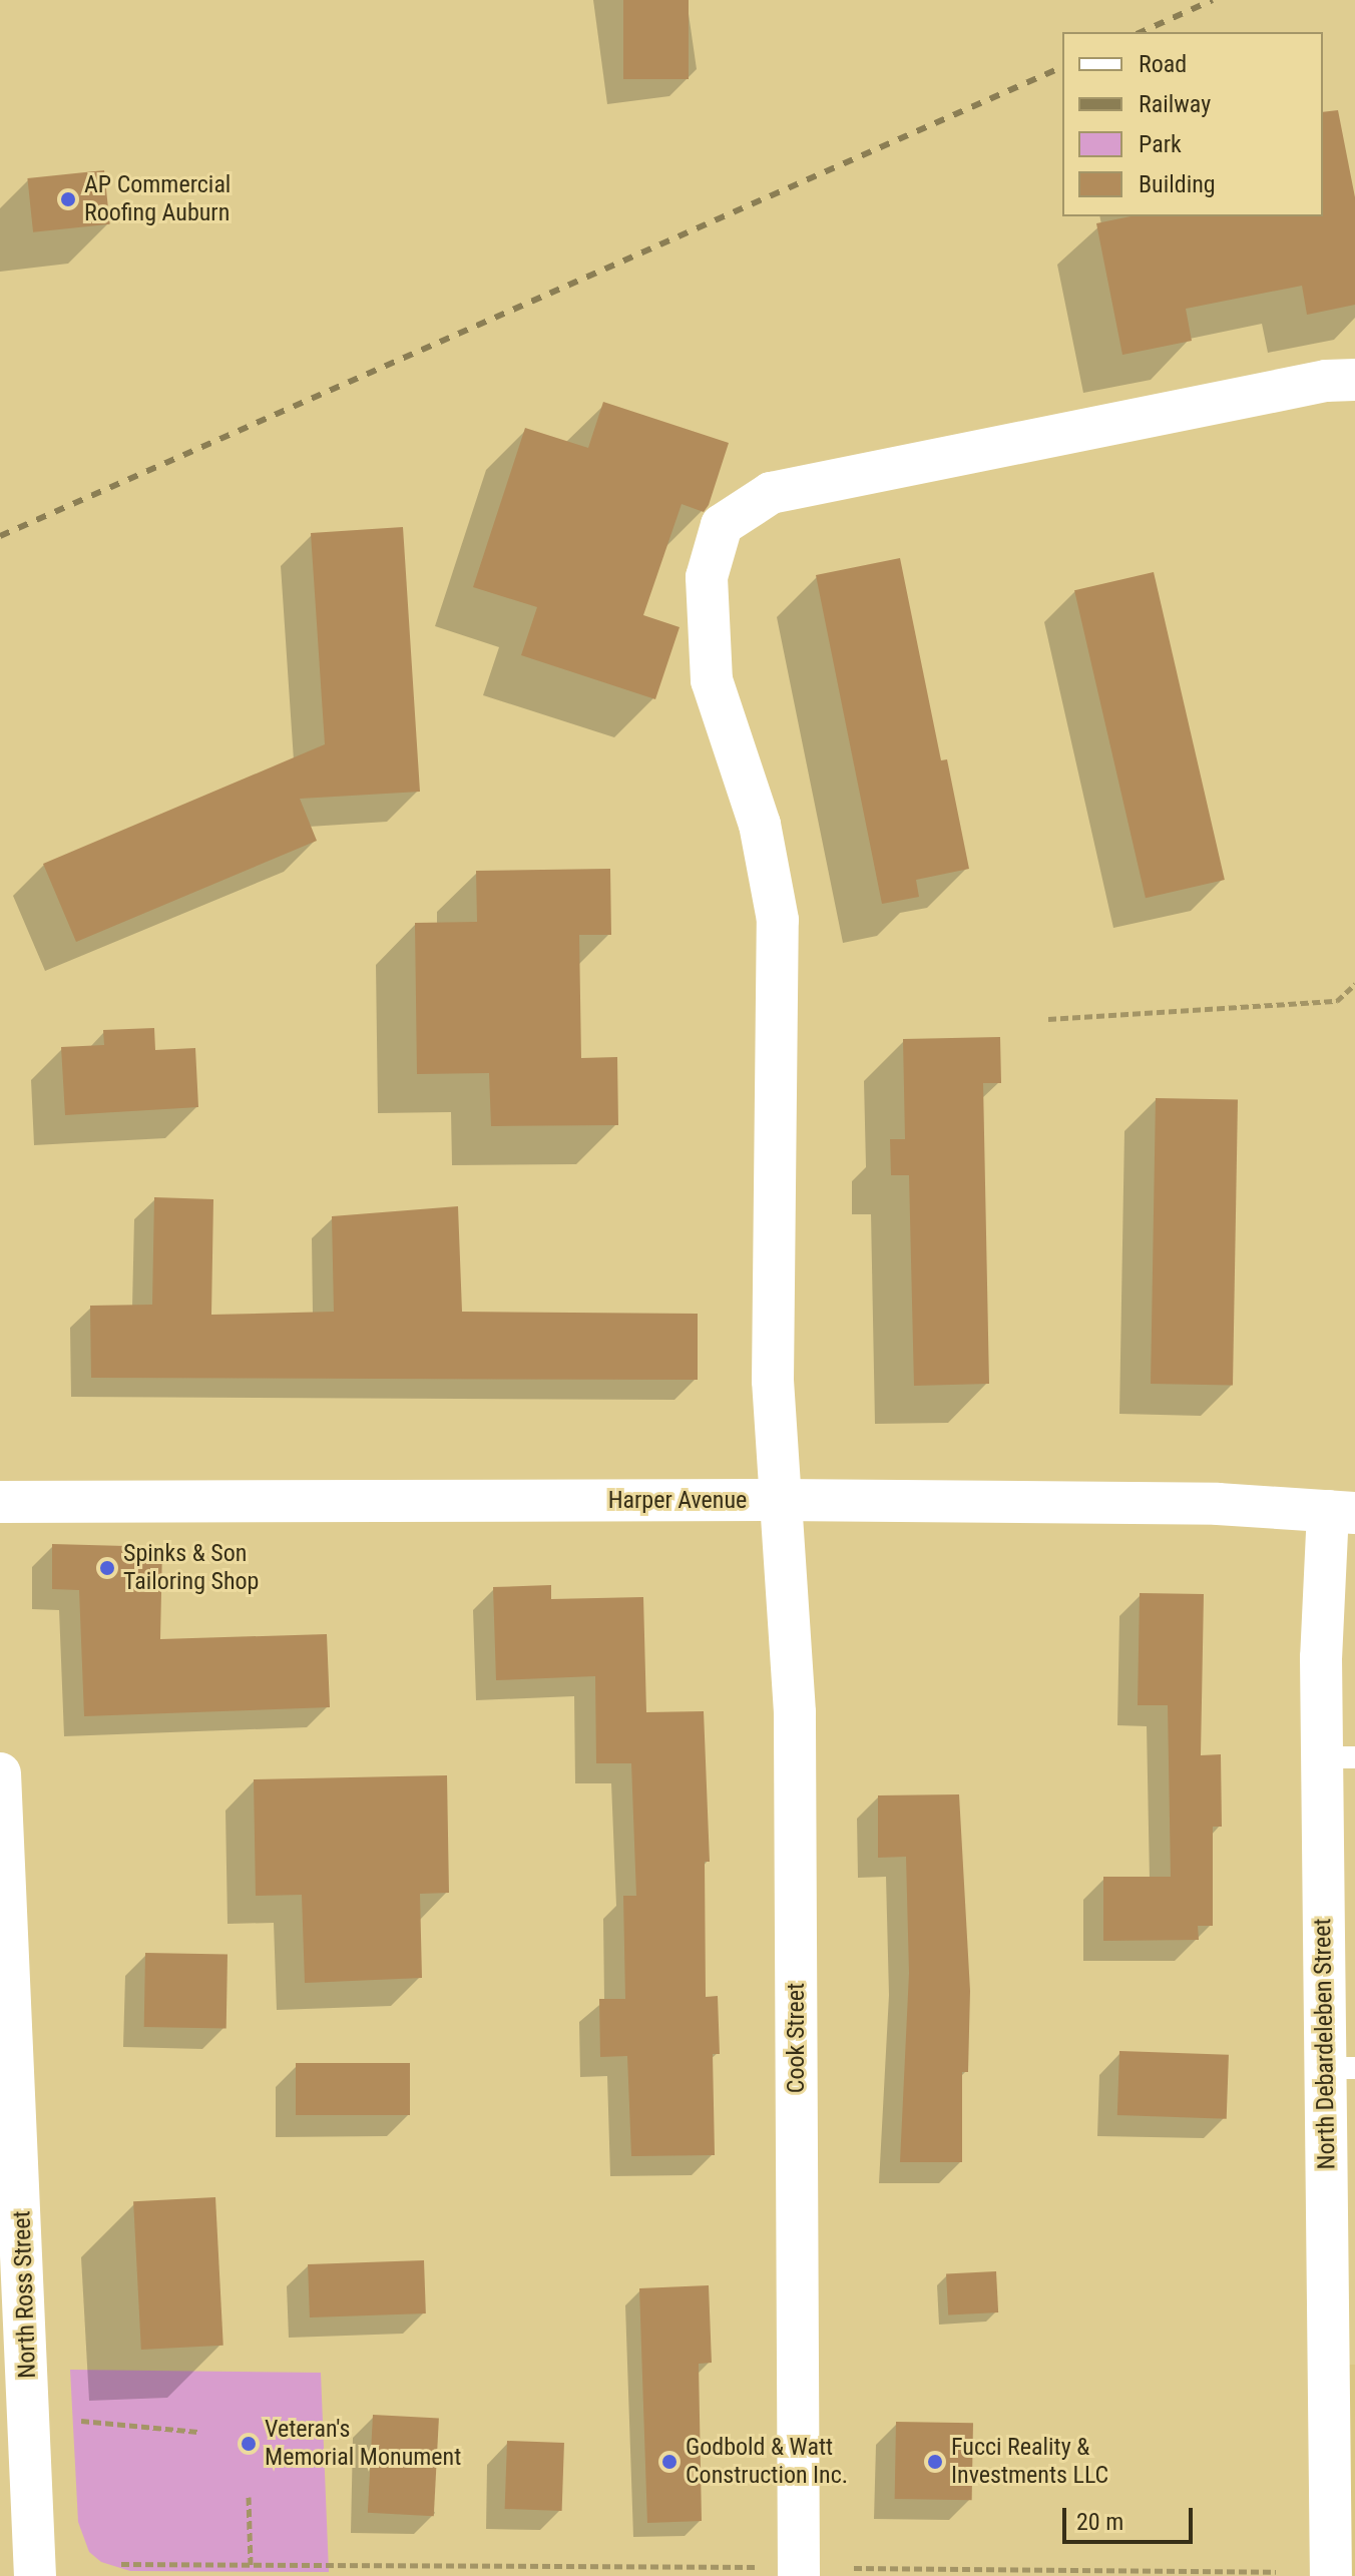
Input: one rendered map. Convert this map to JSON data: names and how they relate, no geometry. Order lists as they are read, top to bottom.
{
  "streets": {
    "street": [
      "Harper Avenue",
      "Cook Street",
      "North Debardeleben Street",
      "North Ross Street"
    ]
  },
  "crossings": [
    ["Harper Avenue", "Cook Street"],
    ["Harper Avenue", "North Debardeleben Street"]
  ],
  "places": [
    "AP Commercial Roofing Auburn",
    "Spinks & Son Tailoring Shop",
    "Veteran's Memorial Monument",
    "Godbold & Watt Construction Inc.",
    "Fucci Reality & Investments LLC"
  ],
  "legend": [
    "Road",
    "Railway",
    "Park",
    "Building"
  ],
  "scale_bar": "20 m"
}
